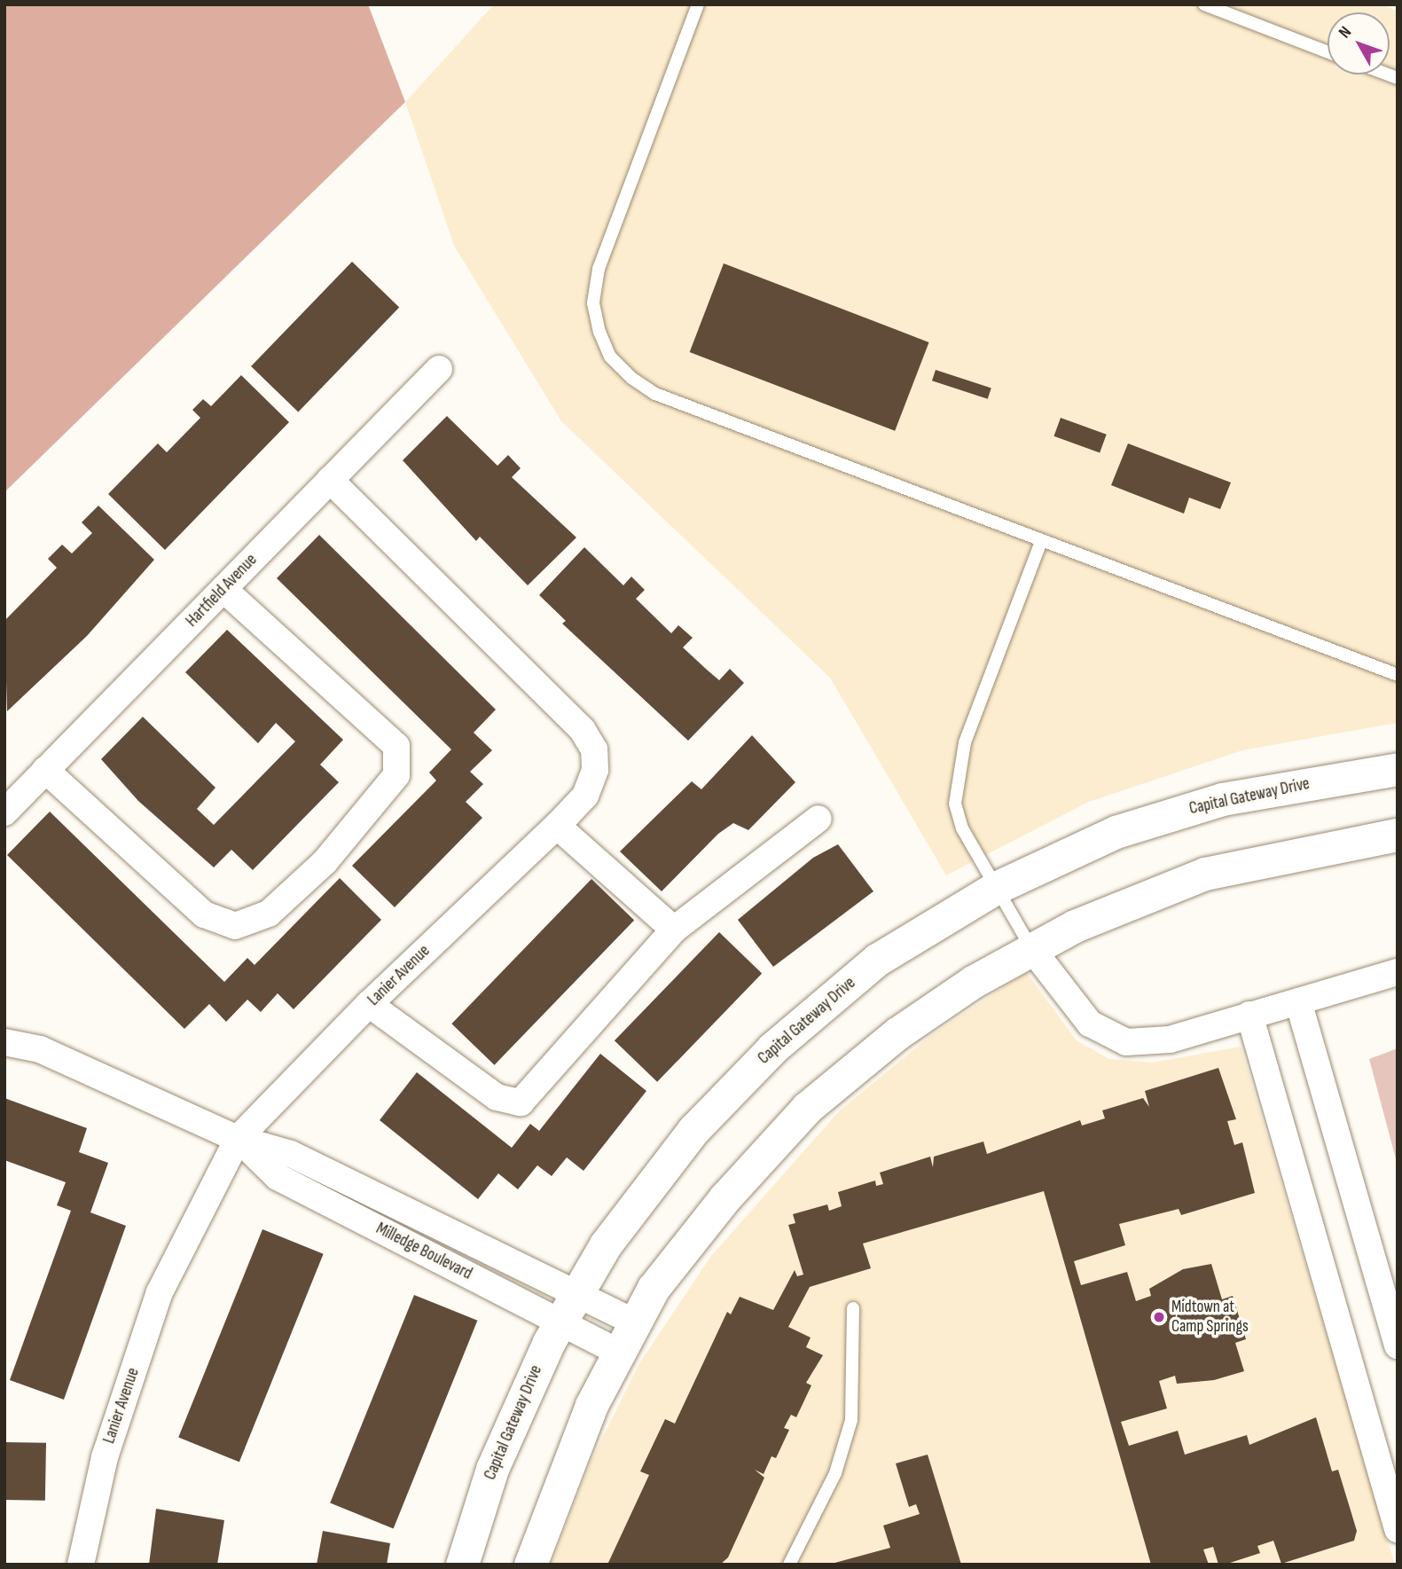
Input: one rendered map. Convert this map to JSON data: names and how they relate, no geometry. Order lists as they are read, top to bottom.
{
  "streets": {
    "street": [
      "Hartfield Avenue",
      "Capital Gateway Drive",
      "Lanier Avenue",
      "Milledge Boulevard"
    ]
  },
  "crossings": [
    ["Hartfield Avenue", "Lanier Avenue"],
    ["Capital Gateway Drive", "Milledge Boulevard"],
    ["Lanier Avenue", "Milledge Boulevard"]
  ],
  "places": ["Midtown at Camp Springs"],
  "north": "top left"
}
